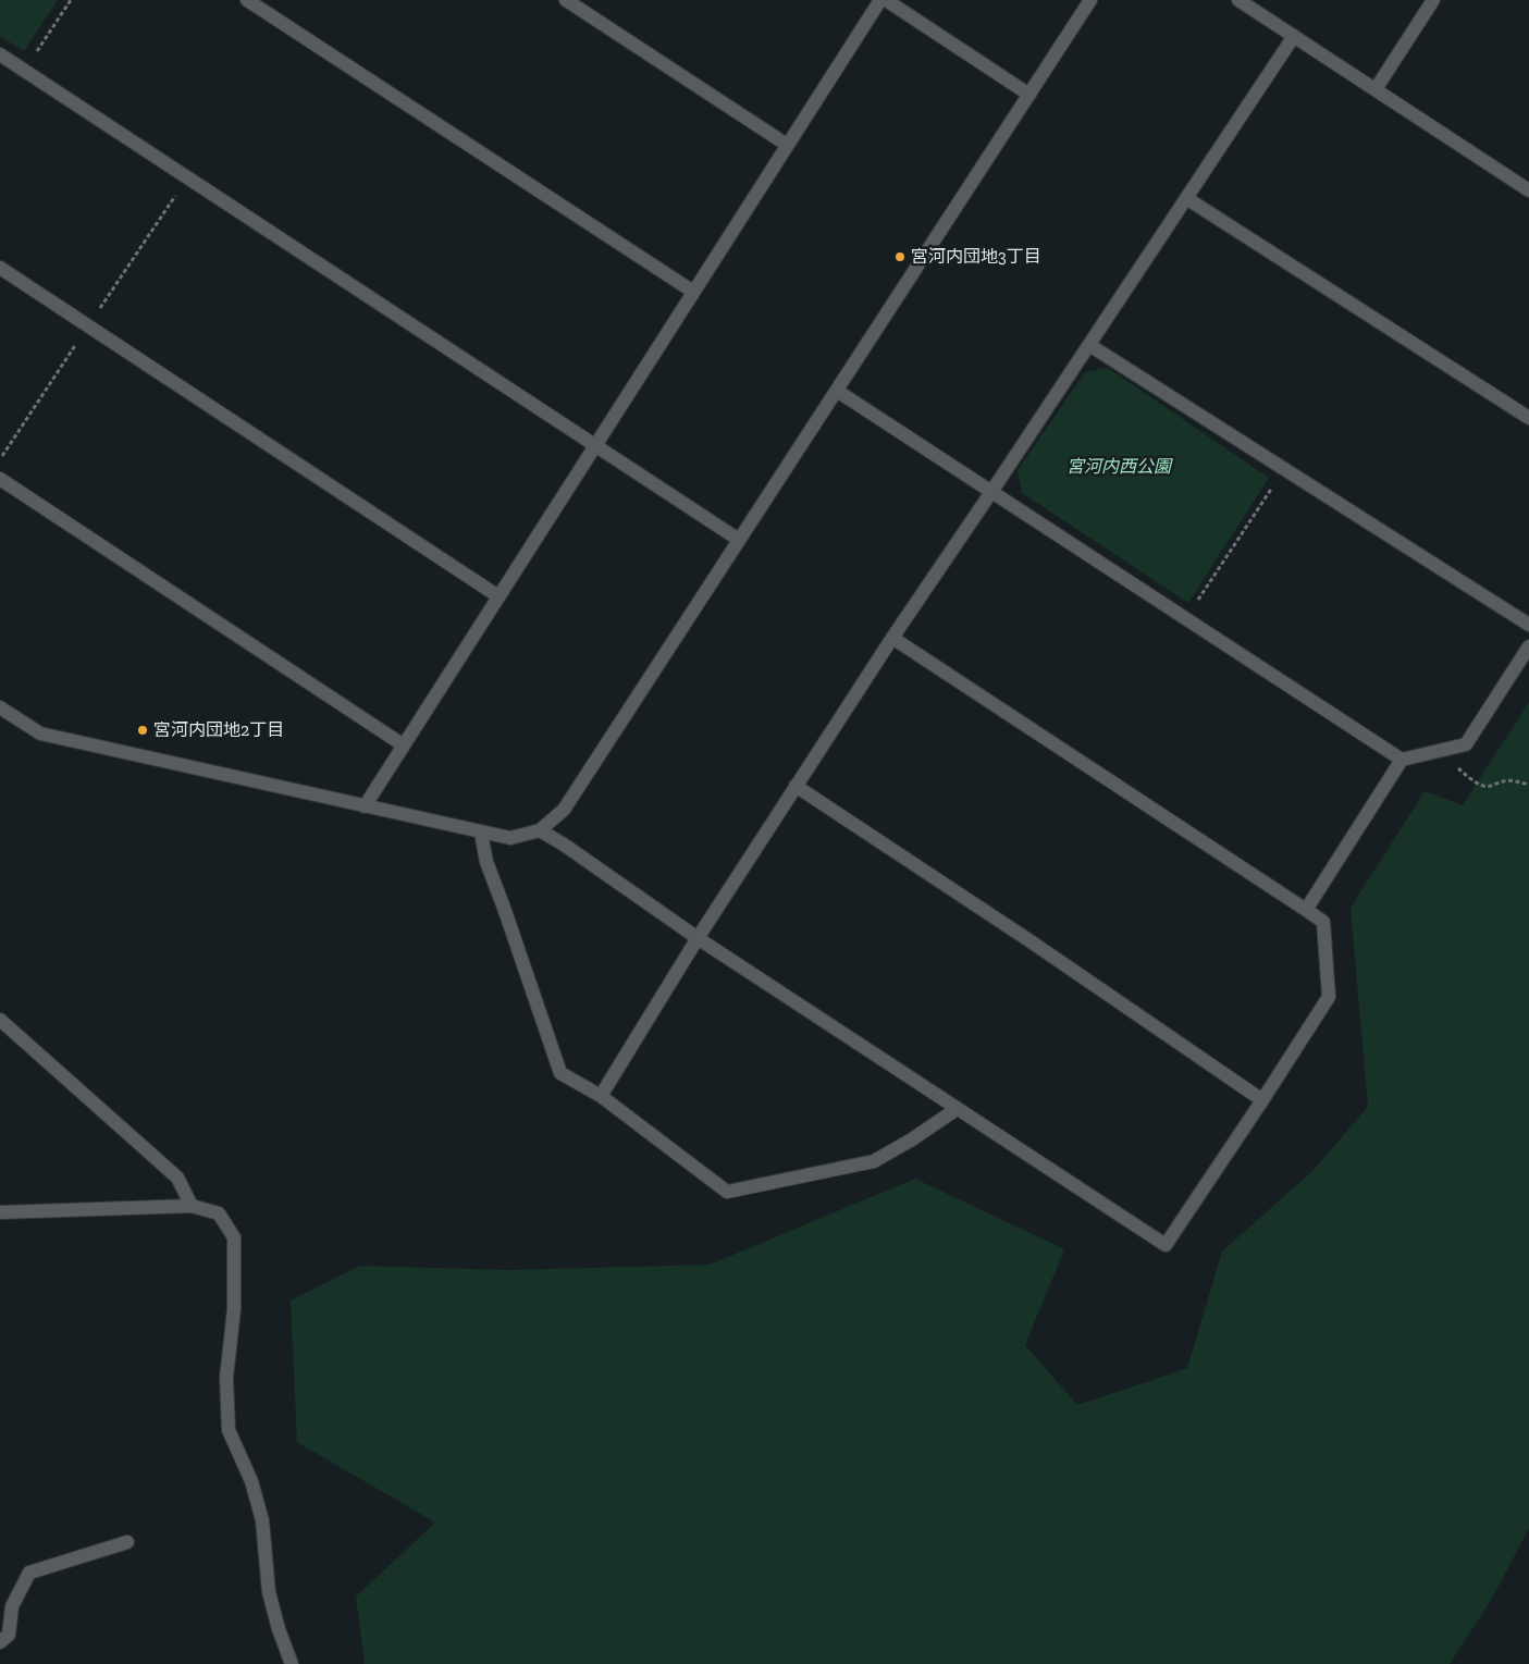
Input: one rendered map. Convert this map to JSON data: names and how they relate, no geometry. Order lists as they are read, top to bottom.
{
  "parks": ["宮河内西公園"],
  "places": ["宮河内団地3丁目", "宮河内団地2丁目"]
}
